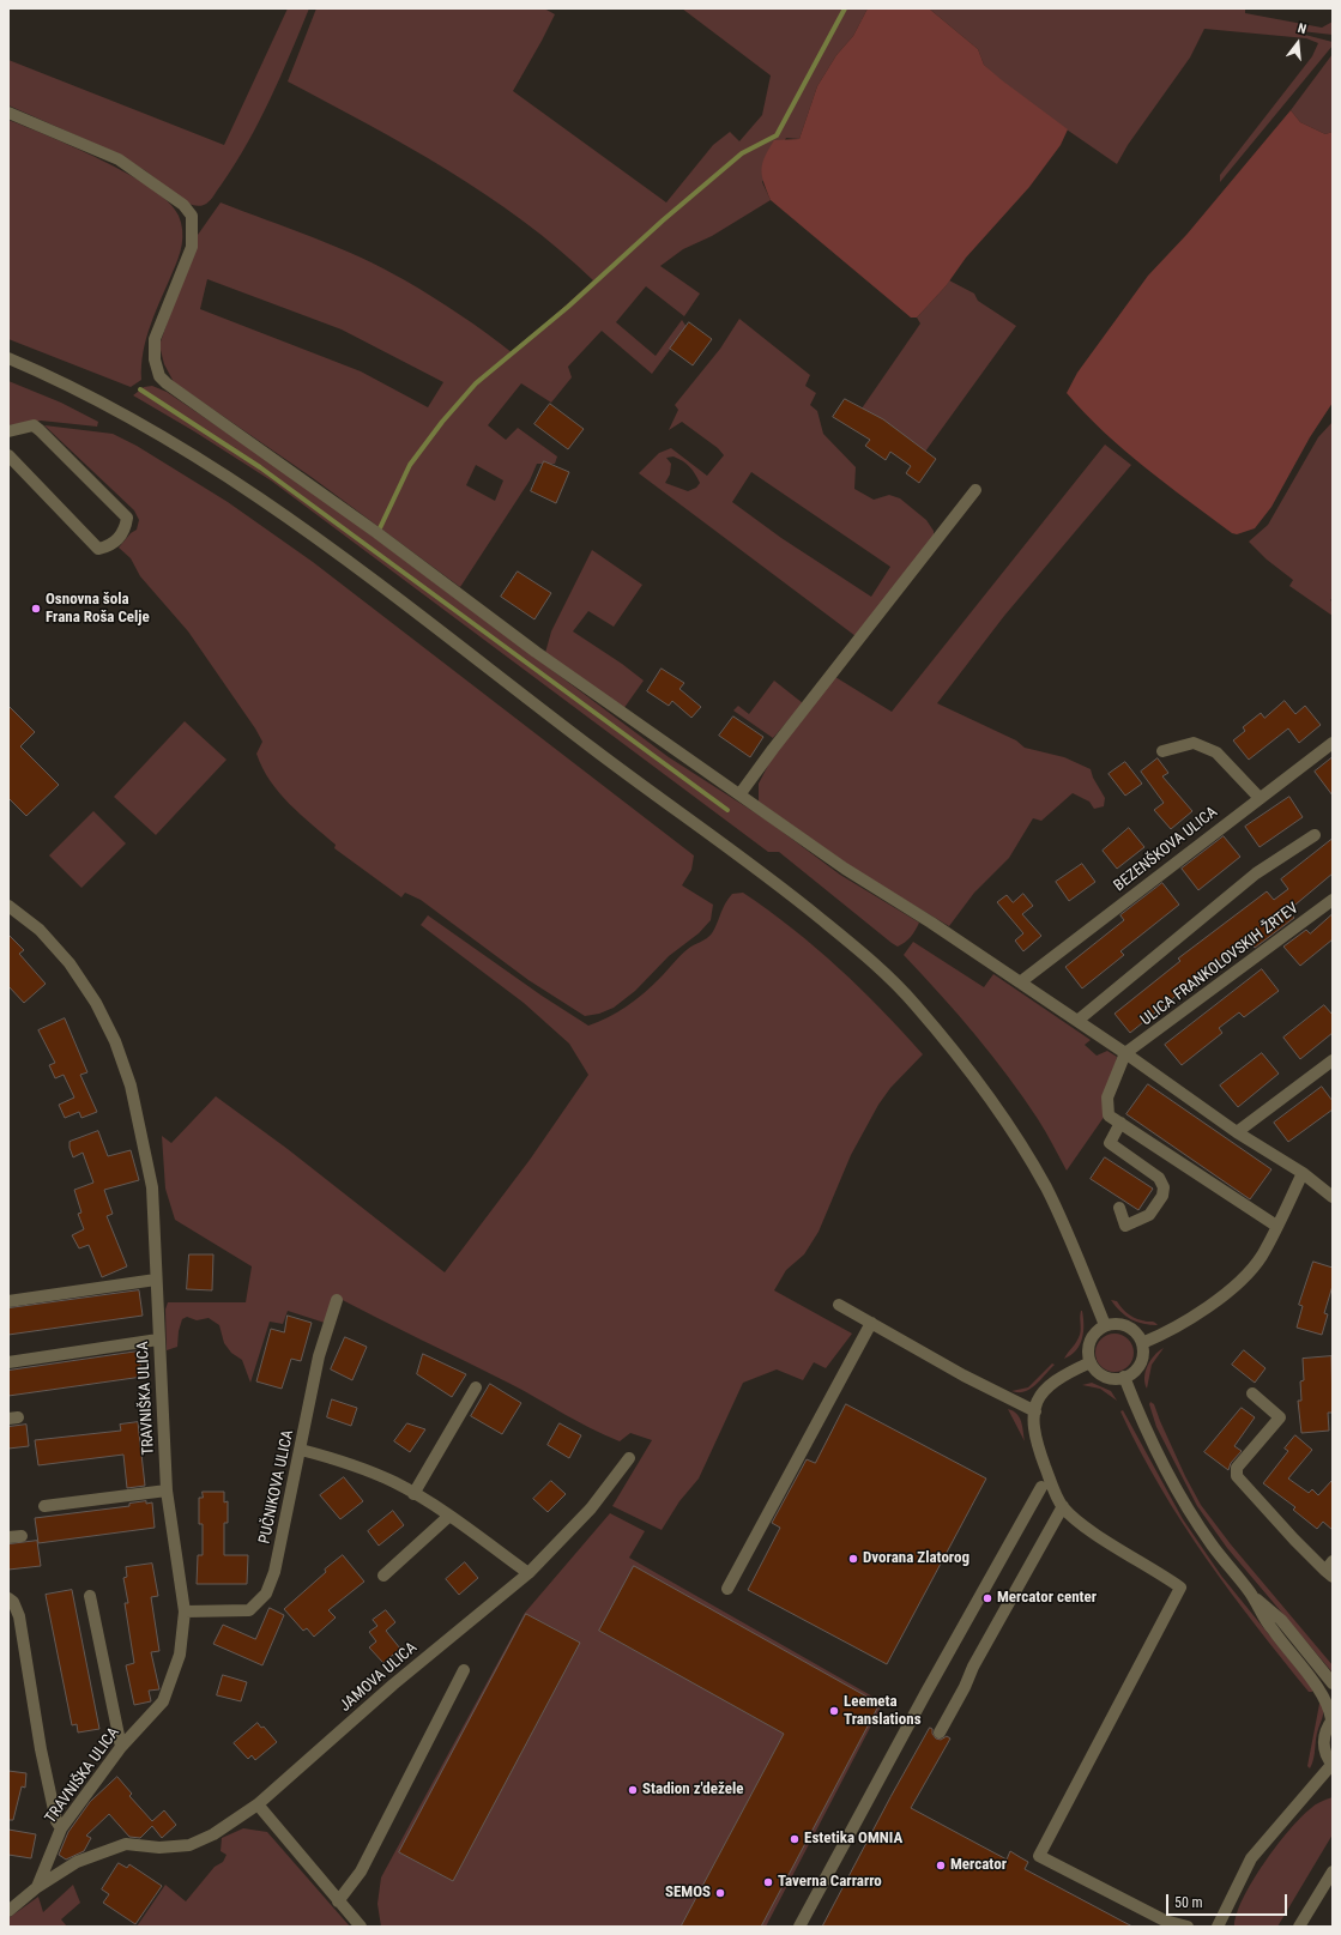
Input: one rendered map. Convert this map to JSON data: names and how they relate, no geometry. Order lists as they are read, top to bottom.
{
  "streets": {
    "street": [
      "BEZENŠKOVA ULICA",
      "ULICA FRANKOLOVSKIH ŽRTEV",
      "TRAVNIŠKA ULICA",
      "PUČNIKOVA ULICA",
      "JAMOVA ULICA"
    ]
  },
  "crossings": [
    ["TRAVNIŠKA ULICA", "PUČNIKOVA ULICA"],
    ["TRAVNIŠKA ULICA", "JAMOVA ULICA"]
  ],
  "places": [
    "Osnovna šola Frana Roša Celje",
    "Dvorana Zlatorog",
    "Mercator center",
    "Leemeta Translations",
    "Stadion z'dežele",
    "Estetika OMNIA",
    "Mercator",
    "Taverna Carrarro",
    "SEMOS"
  ],
  "scale_bar": "50 m",
  "north": "top"
}
